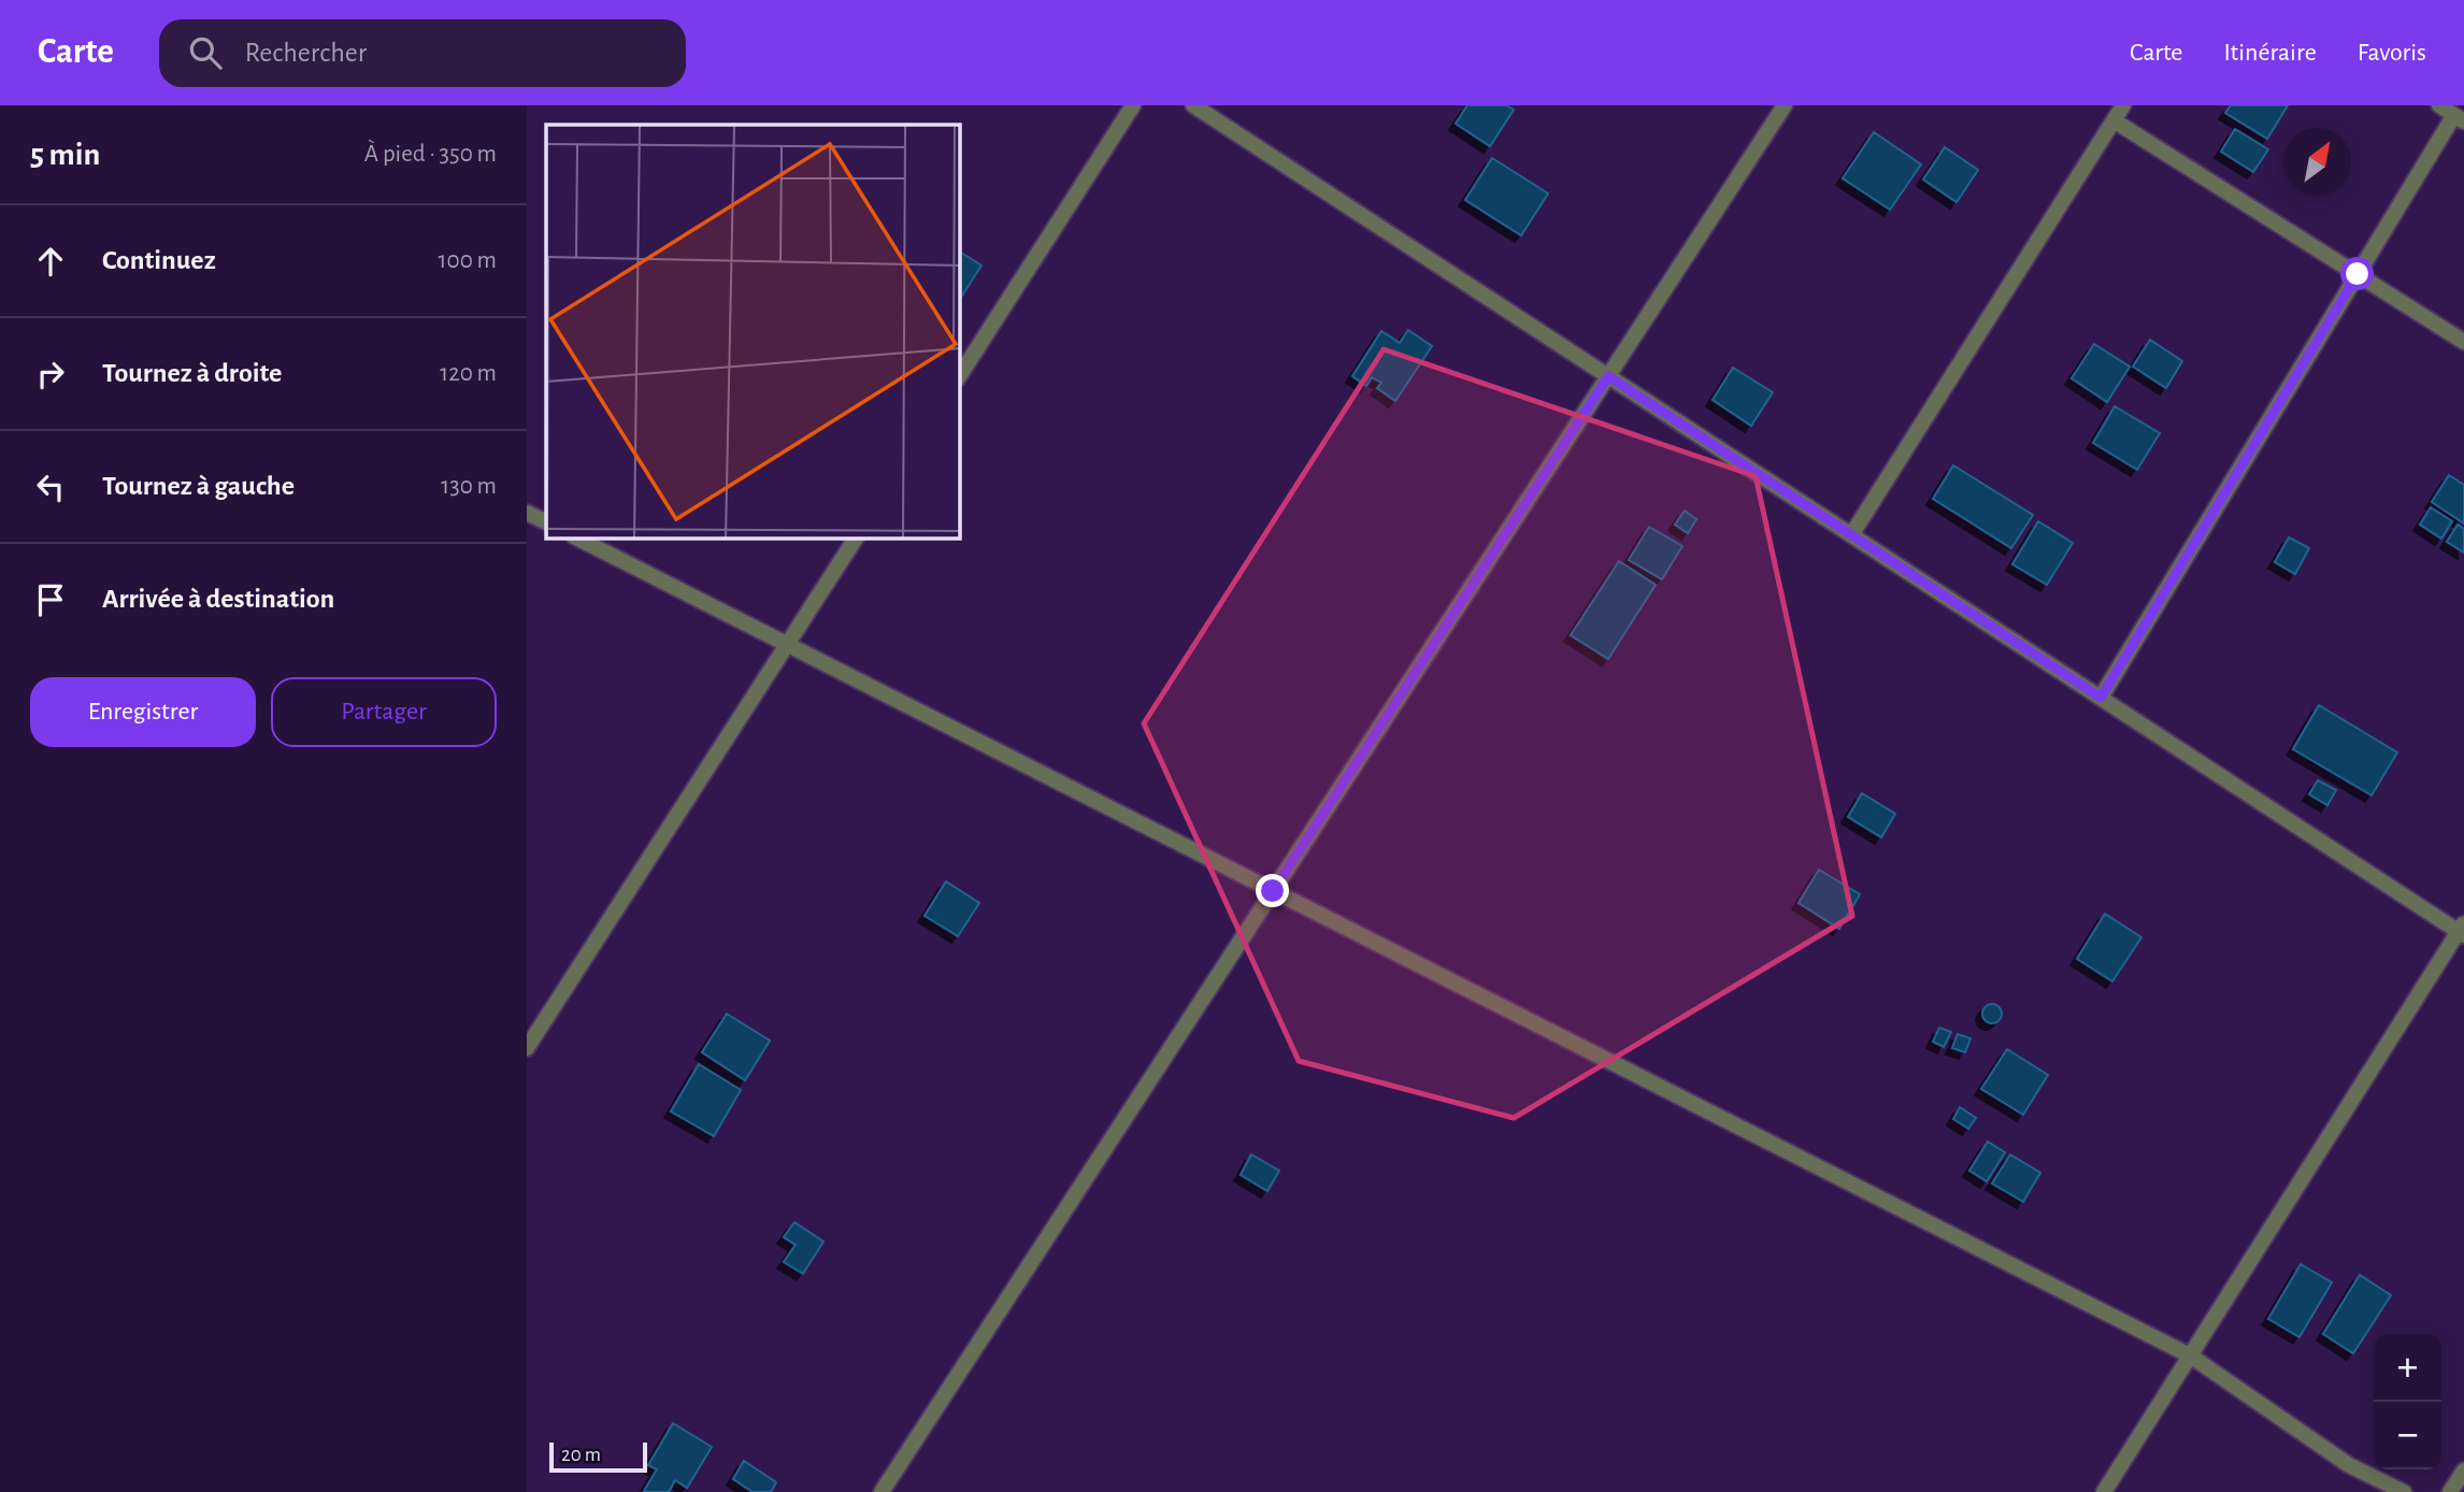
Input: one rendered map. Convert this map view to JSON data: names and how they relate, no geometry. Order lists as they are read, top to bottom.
{
  "scale_bar": "20 m",
  "north": "top right",
  "page": {
    "header": "Carte",
    "search": "Rechercher",
    "nav": ["Carte", "Itinéraire", "Favoris"],
    "heading": ["5 min", "À pied · 350 m"],
    "list": [
      ["Continuez", "100 m"],
      ["Tournez à droite", "120 m"],
      ["Tournez à gauche", "130 m"],
      "Arrivée à destination"
    ],
    "buttons": ["Enregistrer", "Partager"],
    "map_buttons": ["+", "−"],
    "scale": "20 m"
  }
}
